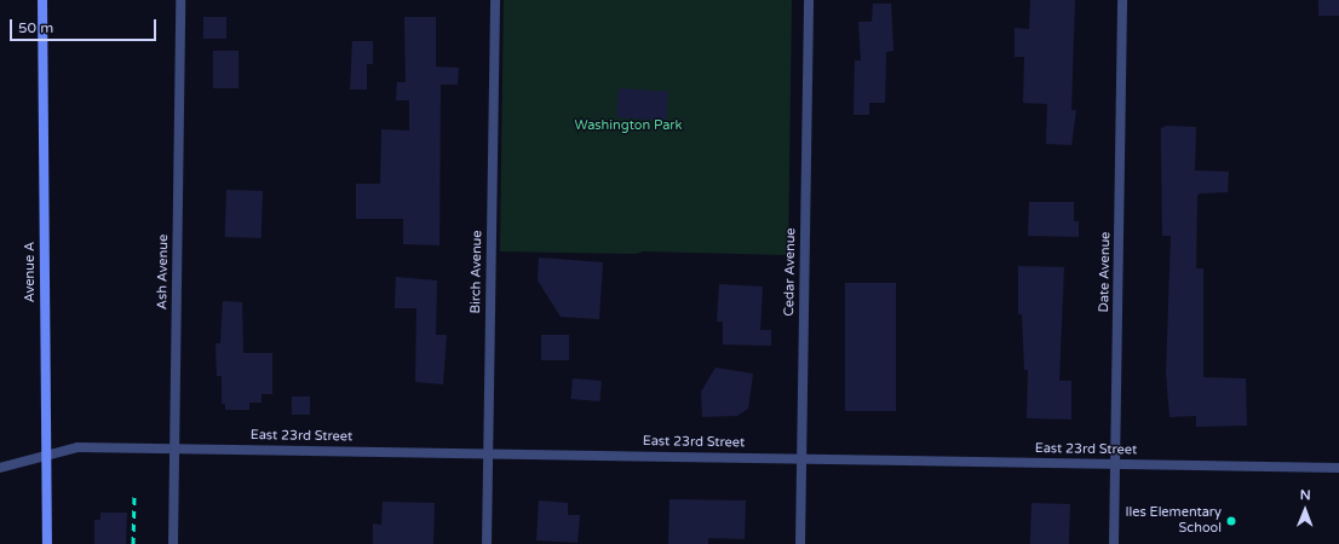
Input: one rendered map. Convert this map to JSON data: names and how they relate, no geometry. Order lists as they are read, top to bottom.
{
  "streets": {
    "main road": ["Avenue A"],
    "street": [
      "Ash Avenue",
      "Birch Avenue",
      "Cedar Avenue",
      "Date Avenue",
      "East 23rd Street"
    ]
  },
  "crossings": [
    ["Avenue A", "East 23rd Street"],
    ["Ash Avenue", "East 23rd Street"],
    ["Birch Avenue", "East 23rd Street"],
    ["Cedar Avenue", "East 23rd Street"],
    ["Date Avenue", "East 23rd Street"]
  ],
  "parks": ["Washington Park"],
  "places": ["Iles Elementary School"],
  "scale_bar": "50 m",
  "north": "top"
}
